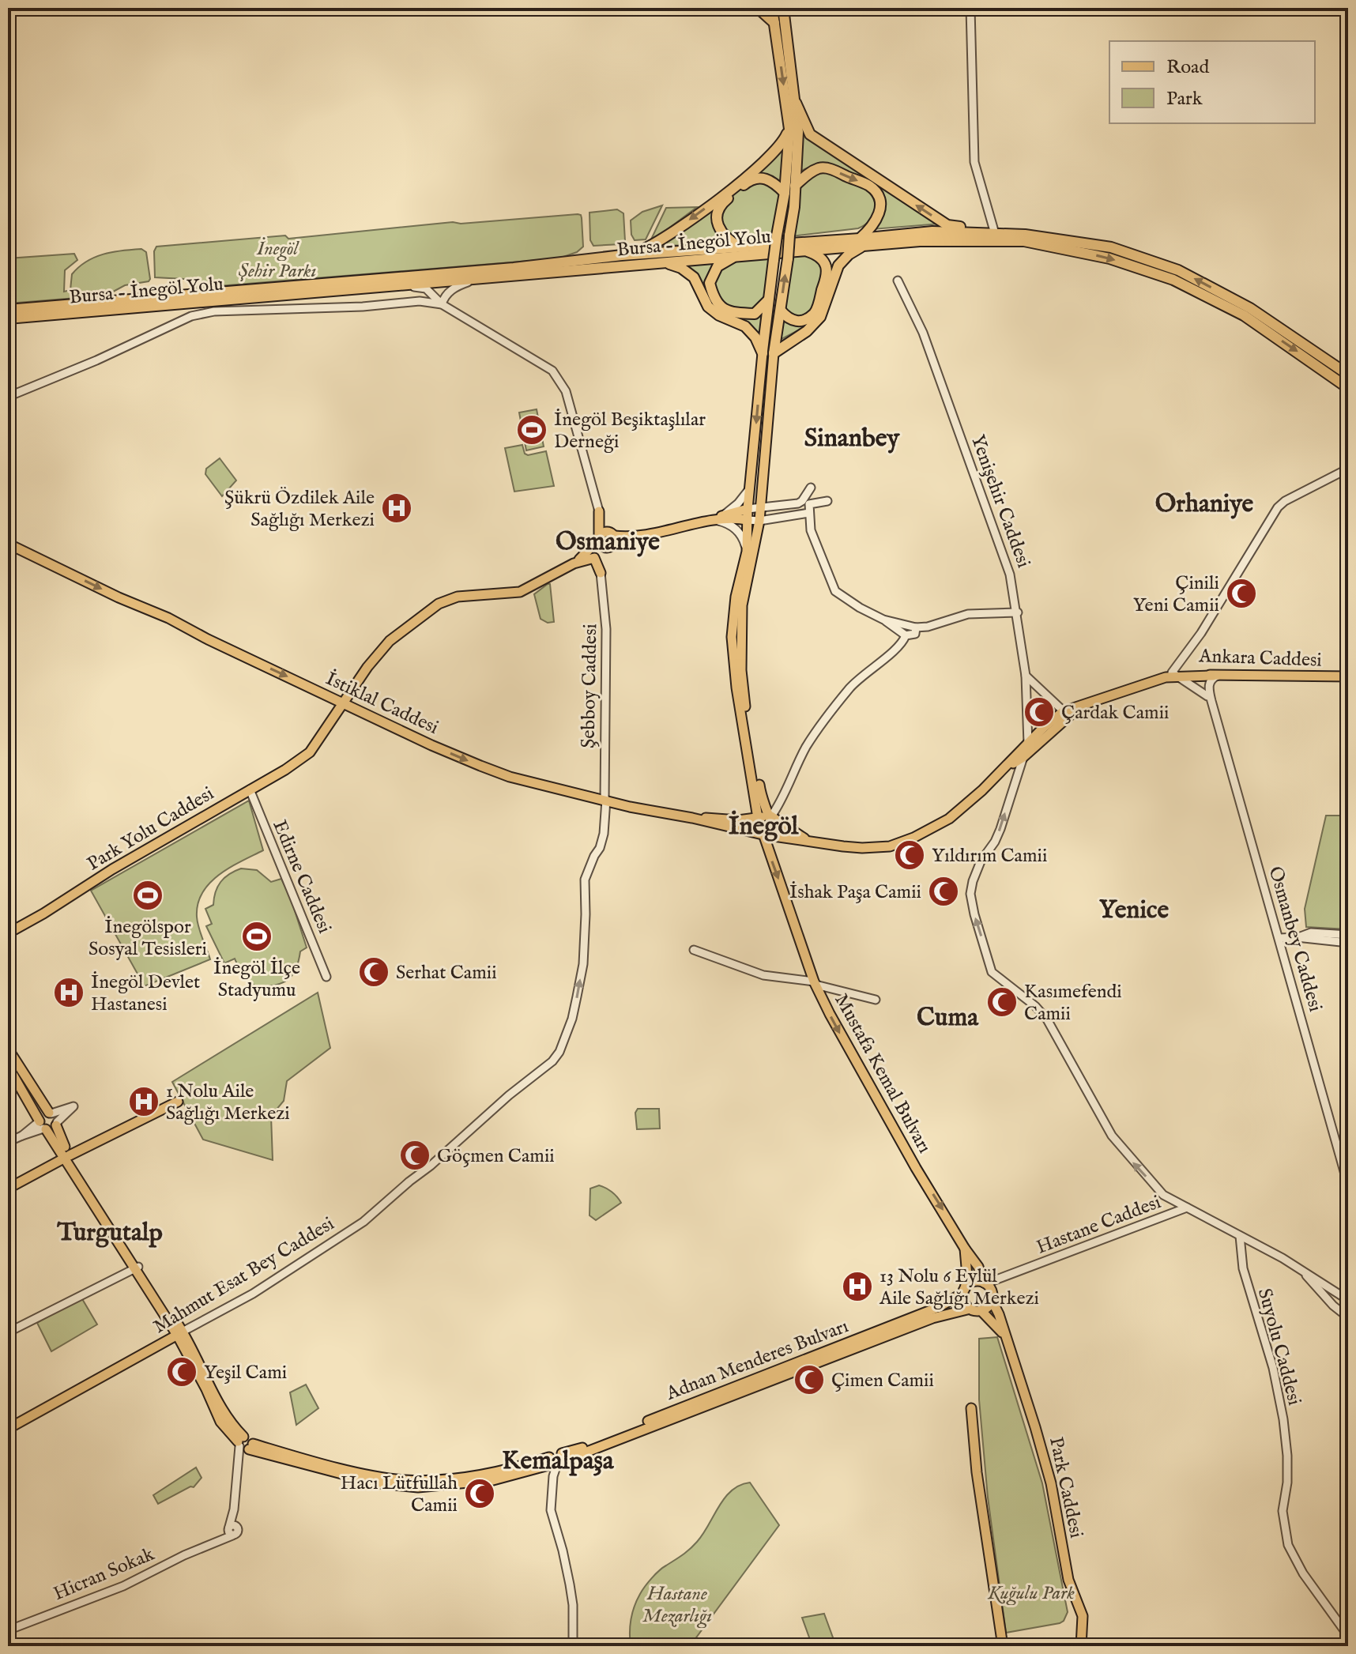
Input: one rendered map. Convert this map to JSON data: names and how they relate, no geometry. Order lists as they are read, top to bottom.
{
  "streets": {
    "highway": ["Bursa - İnegöl Yolu"],
    "main road": [
      "Ankara Caddesi",
      "İstiklal Caddesi",
      "Park Yolu Caddesi",
      "Mustafa Kemal Bulvarı",
      "Mahmut Esat Bey Caddesi",
      "Adnan Menderes Bulvarı",
      "Park Caddesi"
    ],
    "street": [
      "Yenişehir Caddesi",
      "Şebboy Caddesi",
      "Edirne Caddesi",
      "Osmanbey Caddesi",
      "Hastane Caddesi",
      "Suyolu Caddesi",
      "Hicran Sokak"
    ]
  },
  "crossings": [
    ["Şebboy Caddesi", "İstiklal Caddesi"],
    ["Şebboy Caddesi", "Mahmut Esat Bey Caddesi"],
    ["İstiklal Caddesi", "Park Yolu Caddesi"],
    ["İstiklal Caddesi", "Mustafa Kemal Bulvarı"],
    ["Park Yolu Caddesi", "Edirne Caddesi"],
    ["Mustafa Kemal Bulvarı", "Hastane Caddesi"],
    ["Mustafa Kemal Bulvarı", "Adnan Menderes Bulvarı"],
    ["Mustafa Kemal Bulvarı", "Park Caddesi"],
    ["Hastane Caddesi", "Adnan Menderes Bulvarı"],
    ["Hastane Caddesi", "Park Caddesi"],
    ["Adnan Menderes Bulvarı", "Park Caddesi"],
    ["Adnan Menderes Bulvarı", "Hicran Sokak"]
  ],
  "one_way": ["Şebboy Caddesi", "İstiklal Caddesi", "Mustafa Kemal Bulvarı"],
  "districts": [
    "Sinanbey",
    "Orhaniye",
    "Osmaniye",
    "İnegöl",
    "Yenice",
    "Cuma",
    "Turgutalp",
    "Kemalpaşa"
  ],
  "parks": ["İnegöl Şehir Parkı", "Kuğulu Park", "Hastane Mezarlığı"],
  "places": {
    "sports": ["İnegöl Beşiktaşlılar Derneği", "İnegölspor Sosyal Tesisleri", "İnegöl İlçe Stadyumu"],
    "hospital": [
      "Şükrü Özdilek Aile Sağlığı Merkezi",
      "İnegöl Devlet Hastanesi",
      "1 Nolu Aile Sağlığı Merkezi",
      "13 Nolu 6 Eylül Aile Sağlığı Merkezi"
    ],
    "mosque": [
      "Çinili Yeni Camii",
      "Çardak Camii",
      "Yıldırım Camii",
      "İshak Paşa Camii",
      "Serhat Camii",
      "Kasımefendi Camii",
      "Göçmen Camii",
      "Yeşil Cami",
      "Çimen Camii",
      "Hacı Lütfullah Camii"
    ]
  },
  "legend": ["Road", "Park"]
}
